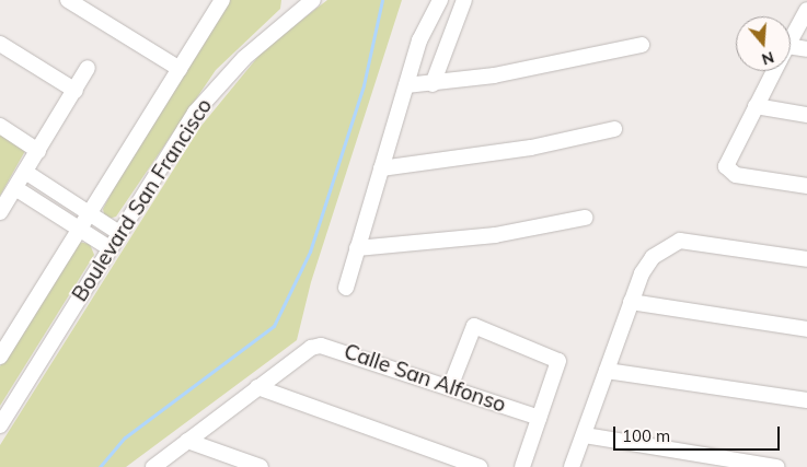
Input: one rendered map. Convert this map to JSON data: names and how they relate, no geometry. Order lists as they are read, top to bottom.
{
  "streets": {
    "street": ["Boulevard San Francisco", "Calle San Alfonso"]
  },
  "scale_bar": "100 m",
  "north": "bottom"
}
